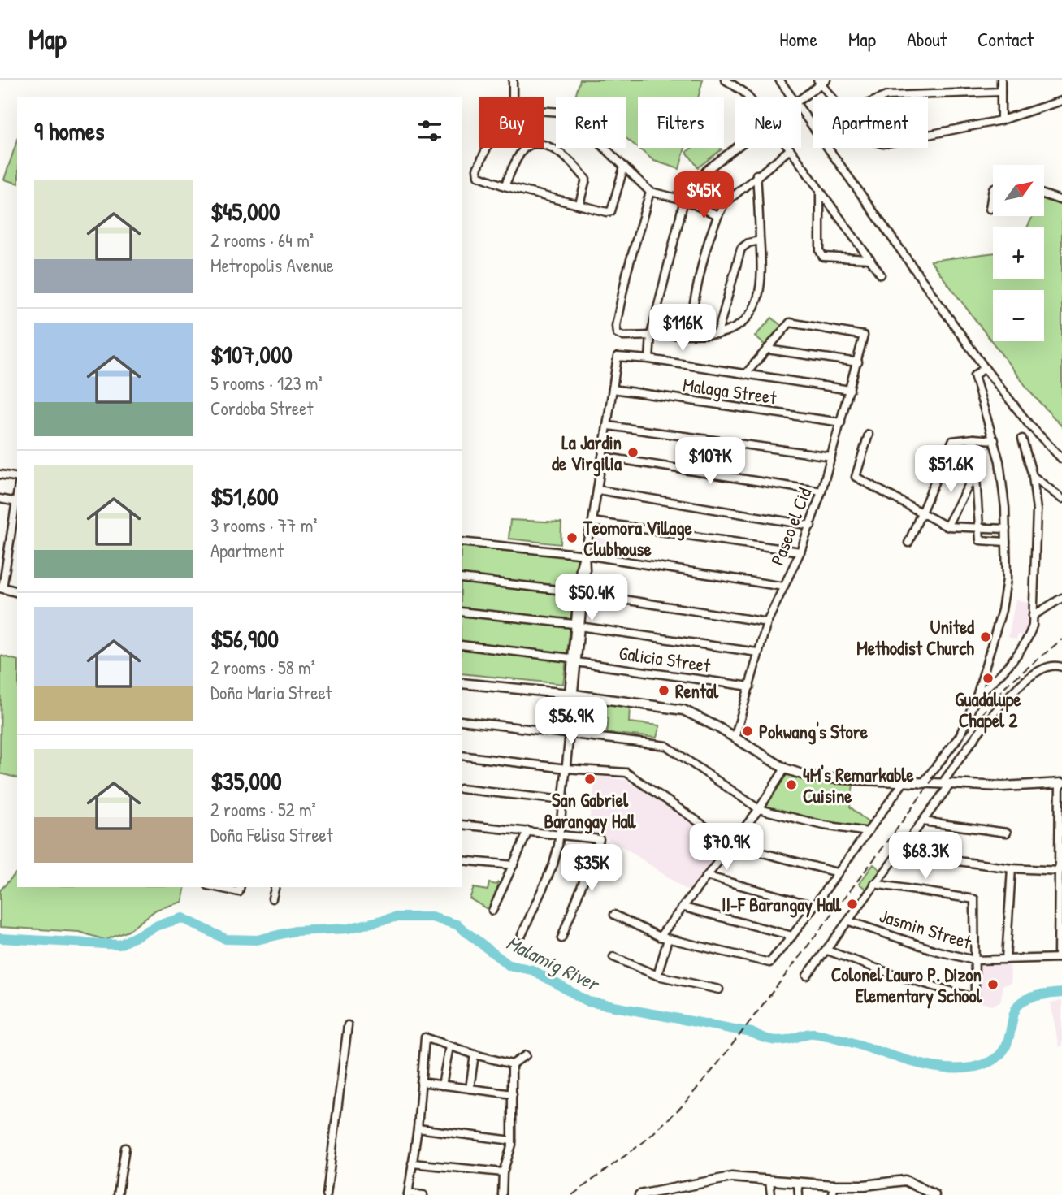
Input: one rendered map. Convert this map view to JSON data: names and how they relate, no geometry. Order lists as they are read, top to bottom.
{
  "streets": {
    "street": [
      "Malaga Street",
      "Paseo el Cid",
      "Galicia Street",
      "Jasmin Street"
    ]
  },
  "crossings": [
    ["Malaga Street", "Paseo el Cid"],
    ["Paseo el Cid", "Galicia Street"]
  ],
  "water": ["Malamig River"],
  "places": [
    "La Jardin de Virgilia",
    "Teomora Village Clubhouse",
    "United Methodist Church",
    "Guadalupe Chapel 2",
    "Rental",
    "Pokwang's Store",
    "San Gabriel Barangay Hall",
    "4M's Remarkable Cuisine",
    "II-F Barangay Hall",
    "Colonel Lauro P. Dizon Elementary School"
  ],
  "north": "top right",
  "page": {
    "header": "Map",
    "nav": [
      "Home",
      "Map",
      "About",
      "Contact"
    ],
    "chip": [
      "Buy",
      "Rent",
      "Filters",
      "New",
      "Apartment"
    ],
    "heading": "9 homes",
    "map_buttons": ["+", "−"],
    "list": [
      {
        "name": "$45,000",
        "note": "2 rooms · 64 m² · Metropolis Avenue"
      },
      {
        "name": "$107,000",
        "note": "5 rooms · 123 m² · Cordoba Street"
      },
      {
        "name": "$51,600",
        "note": "3 rooms · 77 m² · Apartment"
      },
      {
        "name": "$56,900",
        "note": "2 rooms · 58 m² · Doña Maria Street"
      },
      {
        "name": "$35,000",
        "note": "2 rooms · 52 m² · Doña Felisa Street"
      }
    ],
    "price": [
      "$45K",
      "$116K",
      "$107K",
      "$51.6K",
      "$50.4K",
      "$56.9K",
      "$70.9K",
      "$68.3K",
      "$35K"
    ]
  }
}
